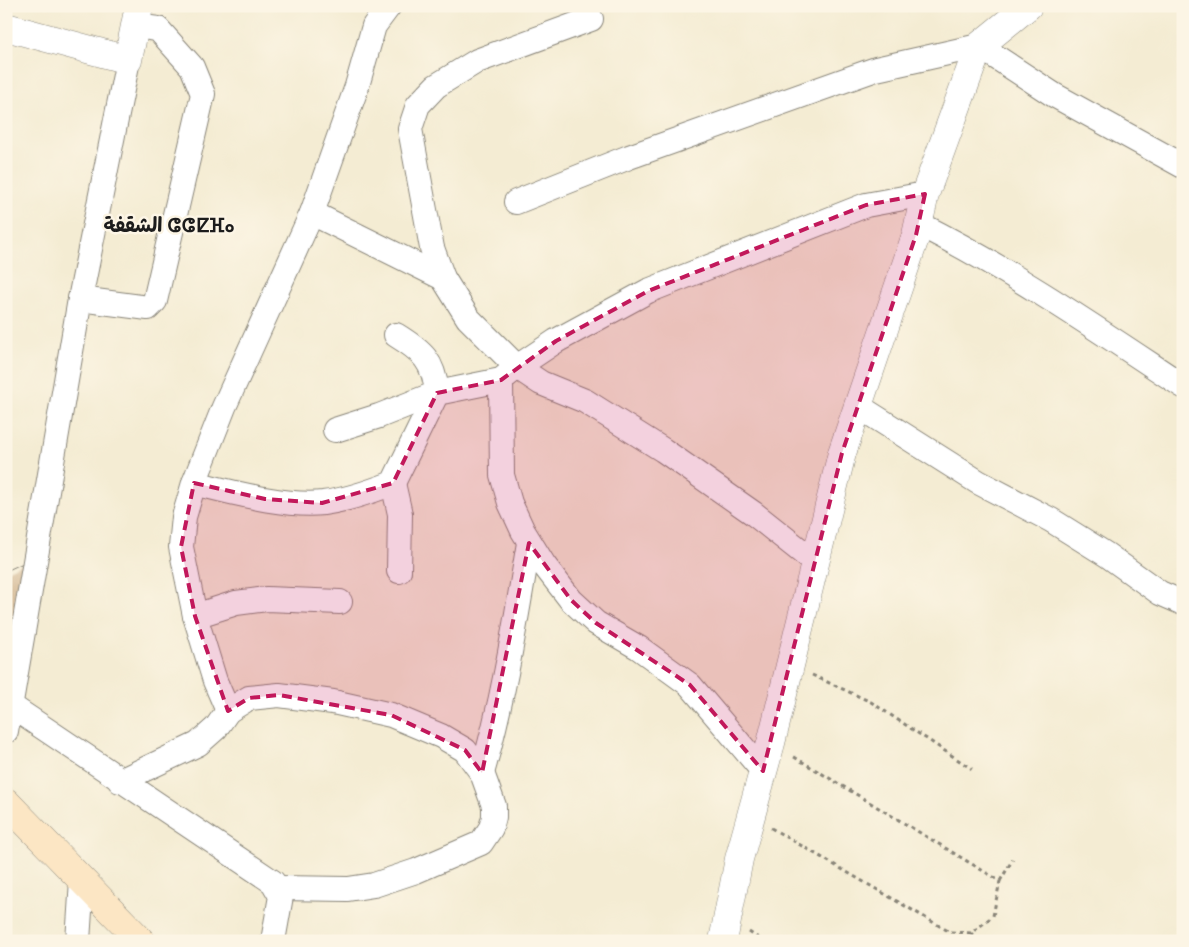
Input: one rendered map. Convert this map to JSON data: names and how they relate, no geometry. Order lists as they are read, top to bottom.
{
  "districts": ["الشقفة ⵛⵛⵇⴼⴰ"]
}
